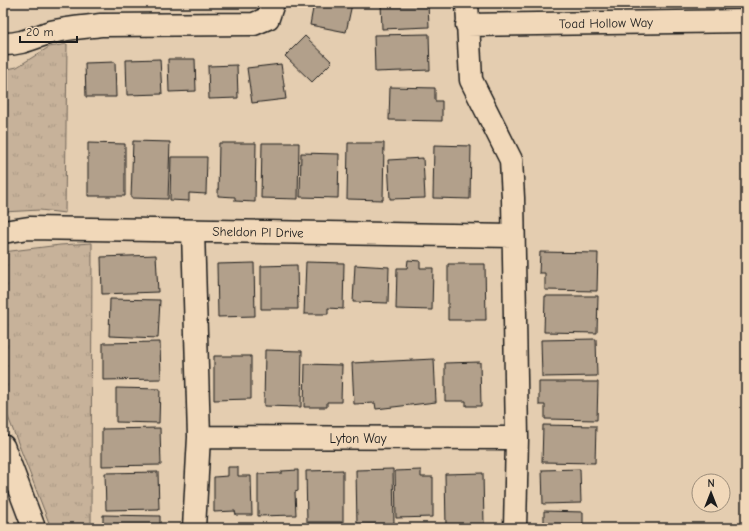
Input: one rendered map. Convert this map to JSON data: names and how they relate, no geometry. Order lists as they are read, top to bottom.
{
  "streets": {
    "street": ["Toad Hollow Way", "Sheldon Pl Drive", "Lyton Way"]
  },
  "scale_bar": "20 m",
  "north": "top"
}
